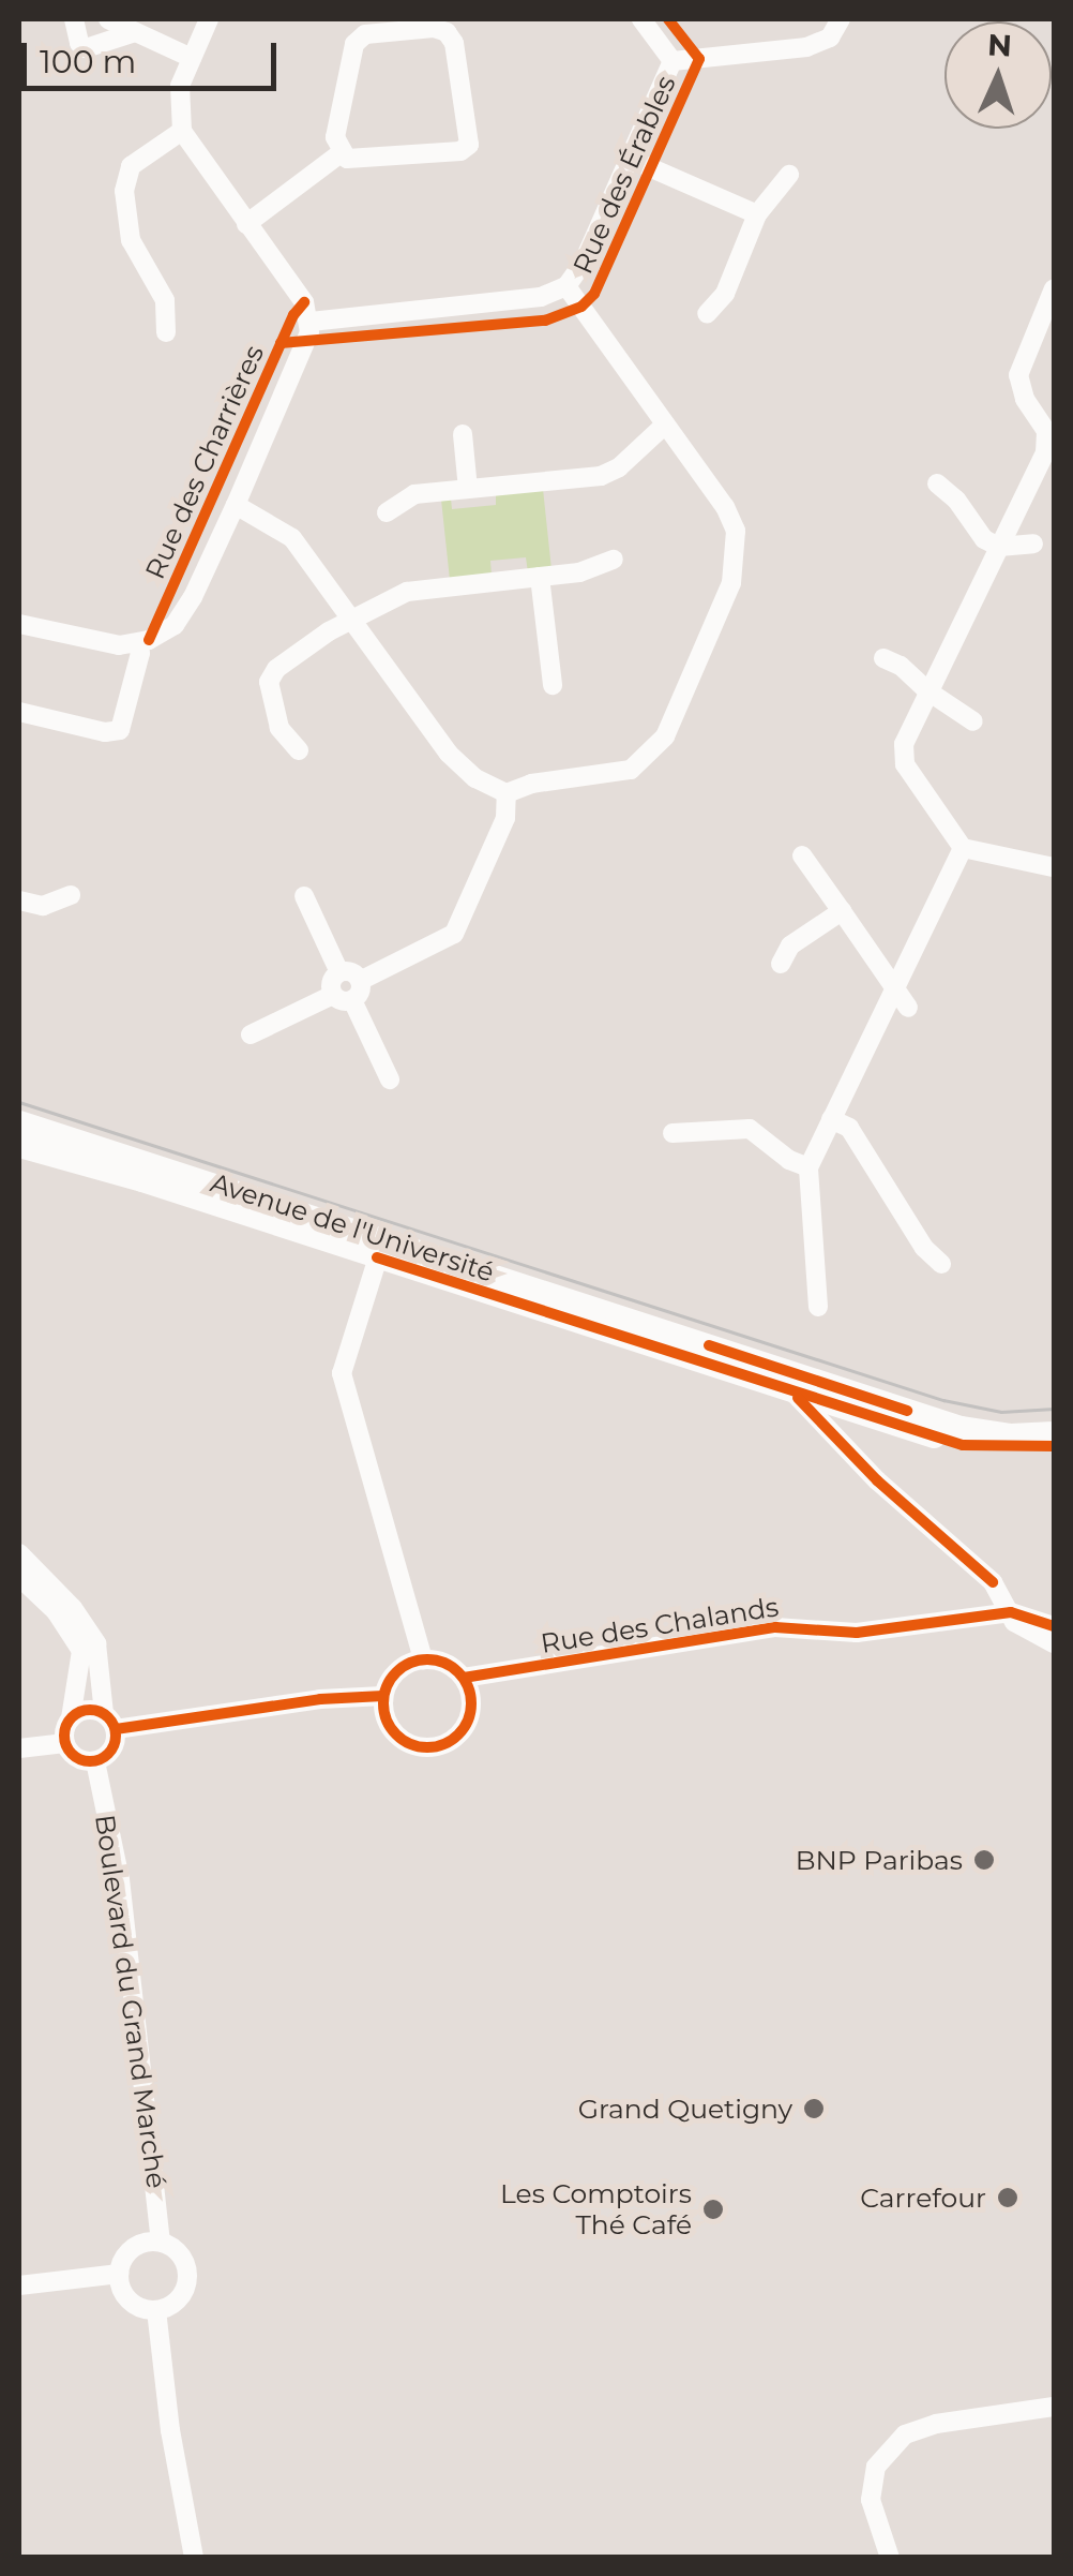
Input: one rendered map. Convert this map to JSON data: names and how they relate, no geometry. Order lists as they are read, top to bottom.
{
  "streets": {
    "main road": ["Avenue de l'Université"],
    "street": [
      "Rue des Érables",
      "Rue des Charrières",
      "Rue des Chalands",
      "Boulevard du Grand Marché"
    ]
  },
  "crossings": [
    ["Rue des Érables", "Rue des Charrières"]
  ],
  "places": [
    "BNP Paribas",
    "Grand Quetigny",
    "Carrefour",
    "Les Comptoirs Thé Café"
  ],
  "scale_bar": "100 m",
  "north": "top"
}
